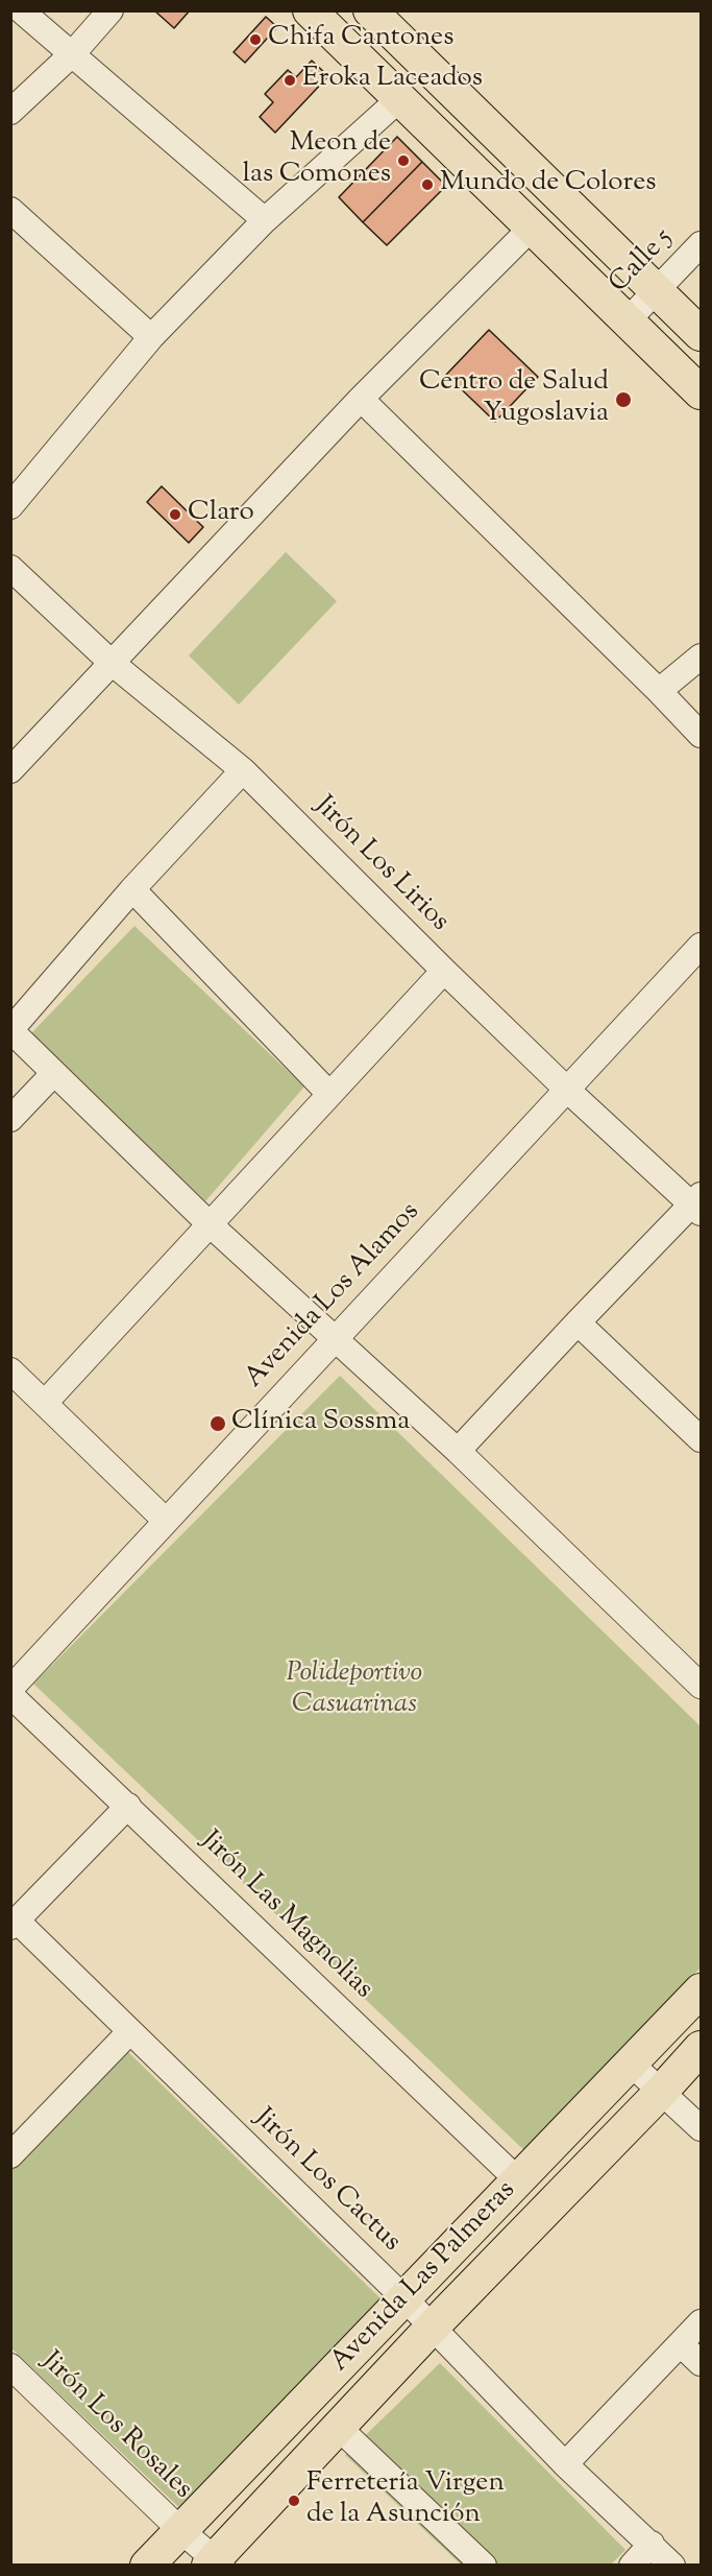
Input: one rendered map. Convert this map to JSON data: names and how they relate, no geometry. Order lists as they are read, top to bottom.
{
  "streets": {
    "main road": ["Avenida Las Palmeras"],
    "street": [
      "Calle 5",
      "Jirón Los Lirios",
      "Avenida Los Alamos",
      "Jirón Las Magnolias",
      "Jirón Los Cactus",
      "Jirón Los Rosales"
    ]
  },
  "crossings": [
    ["Jirón Los Lirios", "Avenida Los Alamos"],
    ["Jirón Las Magnolias", "Avenida Las Palmeras"],
    ["Jirón Los Cactus", "Avenida Las Palmeras"],
    ["Avenida Las Palmeras", "Jirón Los Rosales"]
  ],
  "parks": ["Polideportivo Casuarinas"],
  "places": [
    "Chifa Cantones",
    "Eroka Laceados",
    "Meon de las Comones",
    "Mundo de Colores",
    "Centro de Salud Yugoslavia",
    "Claro",
    "Clínica Sossma",
    "Ferretería Virgen de la Asunción"
  ]
}
